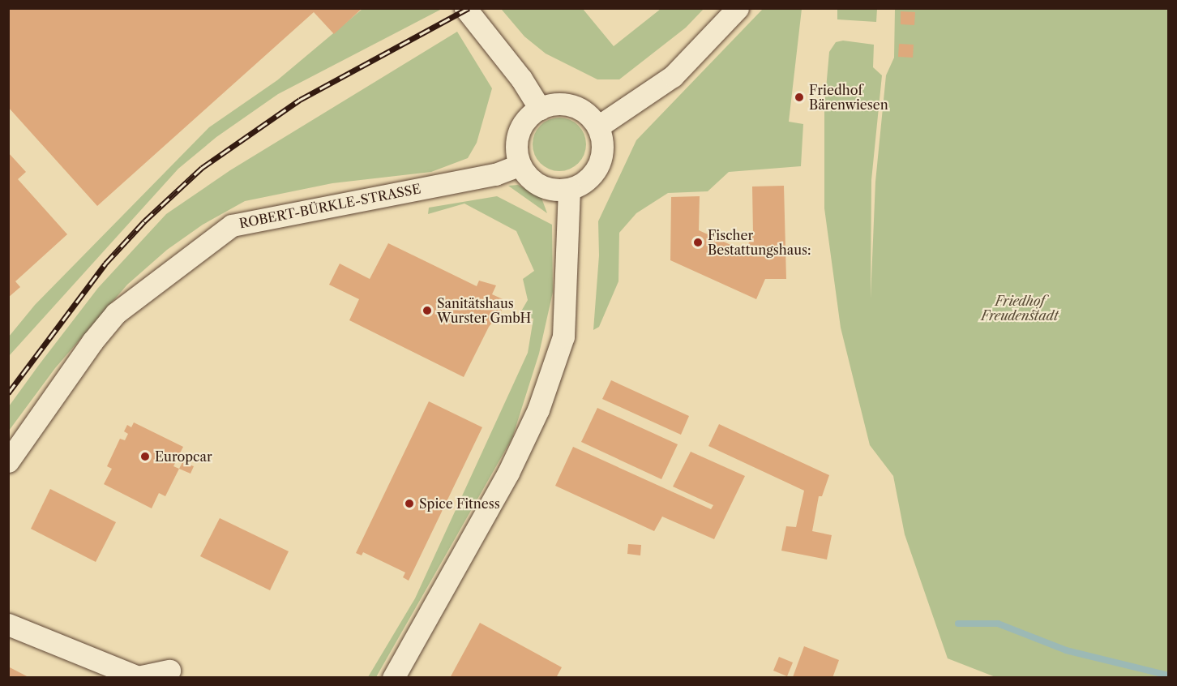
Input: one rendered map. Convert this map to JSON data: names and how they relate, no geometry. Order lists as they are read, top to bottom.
{
  "streets": {
    "street": ["ROBERT-BÜRKLE-STRASSE"]
  },
  "parks": ["Friedhof Freudenstadt"],
  "places": [
    "Friedhof Bärenwiesen",
    "Fischer Bestattungshaus:",
    "Sanitätshaus Wurster GmbH",
    "Europcar",
    "Spice Fitness"
  ]
}
